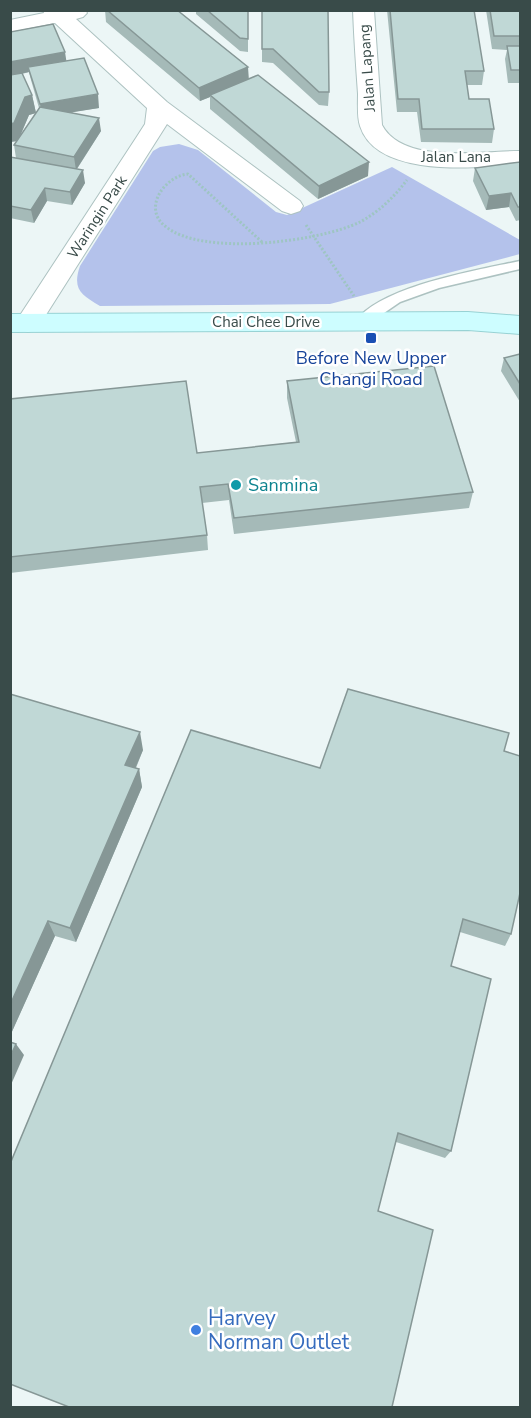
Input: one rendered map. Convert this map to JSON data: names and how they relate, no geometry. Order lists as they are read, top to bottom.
{
  "streets": {
    "street": [
      "Jalan Lapang",
      "Jalan Lana",
      "Waringin Park",
      "Chai Chee Drive"
    ]
  },
  "crossings": [
    ["Jalan Lapang", "Jalan Lana"],
    ["Waringin Park", "Chai Chee Drive"]
  ],
  "places": {
    "transit": ["Before New Upper Changi Road"],
    "other": ["Sanmina", "Harvey Norman Outlet"]
  }
}
